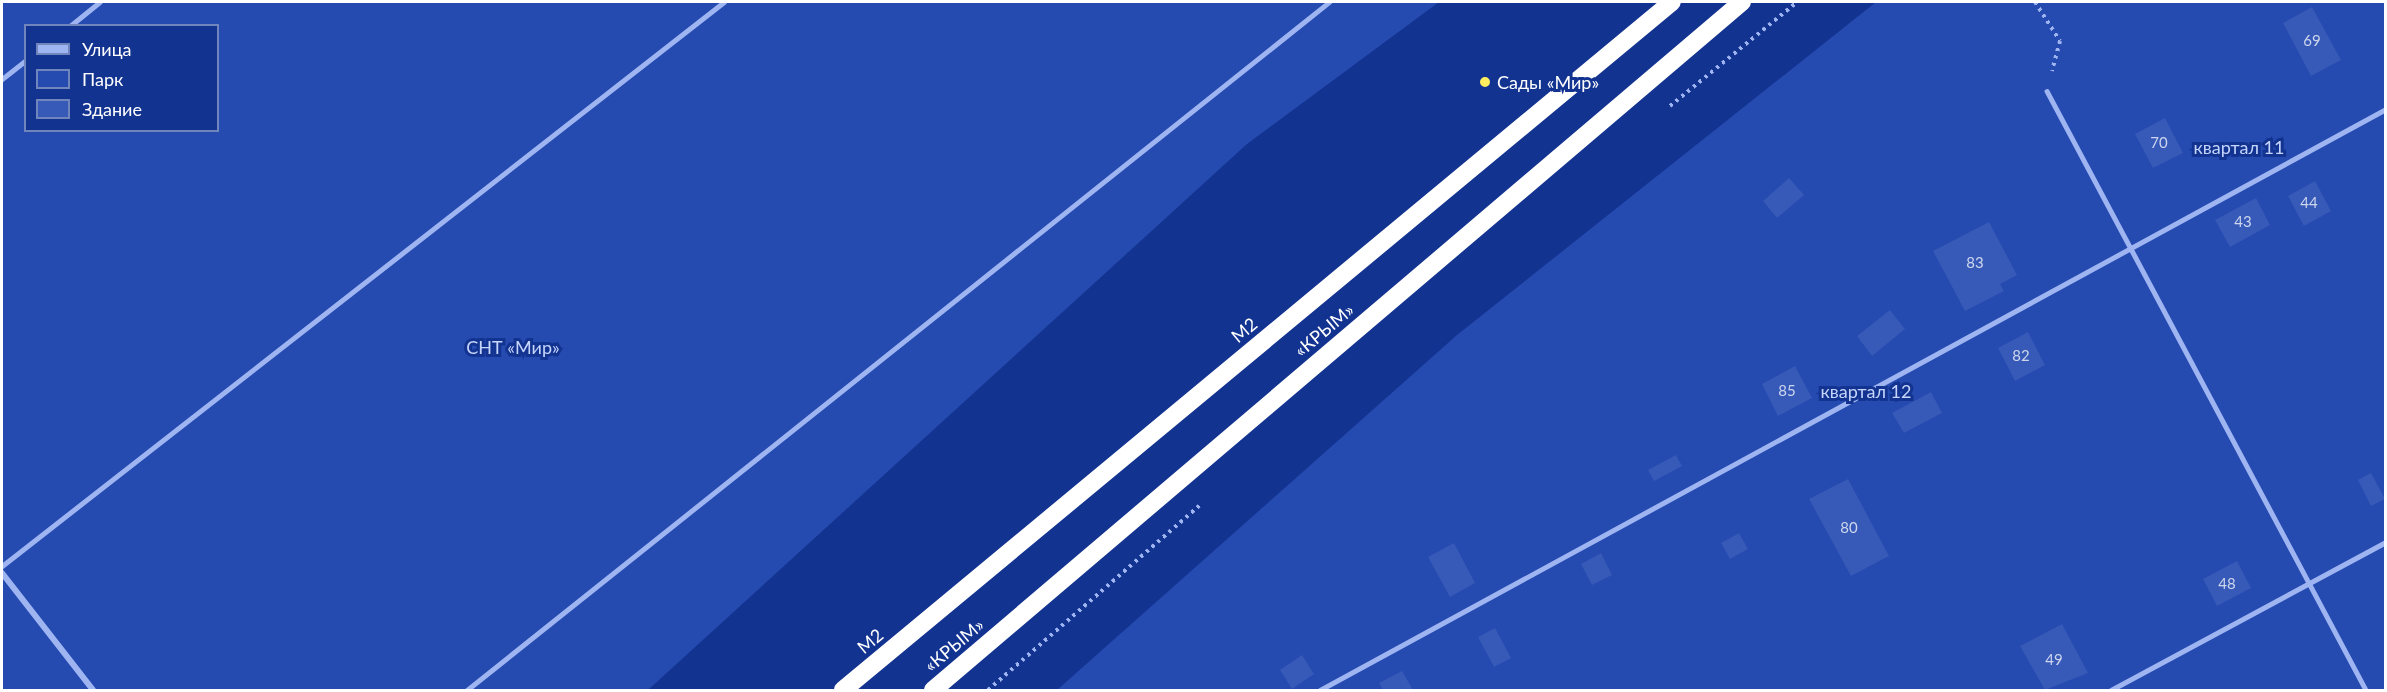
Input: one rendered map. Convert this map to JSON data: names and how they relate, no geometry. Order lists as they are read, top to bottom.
{
  "streets": {
    "highway": ["М2", "«КРЫМ»"]
  },
  "parks": ["квартал 11", "СНТ «Мир»", "квартал 12"],
  "places": ["Сады «Мир»"],
  "house_numbers": [
    "69",
    "70",
    "44",
    "43",
    "83",
    "82",
    "85",
    "80",
    "48",
    "49"
  ],
  "legend": ["Улица", "Парк", "Здание"]
}
